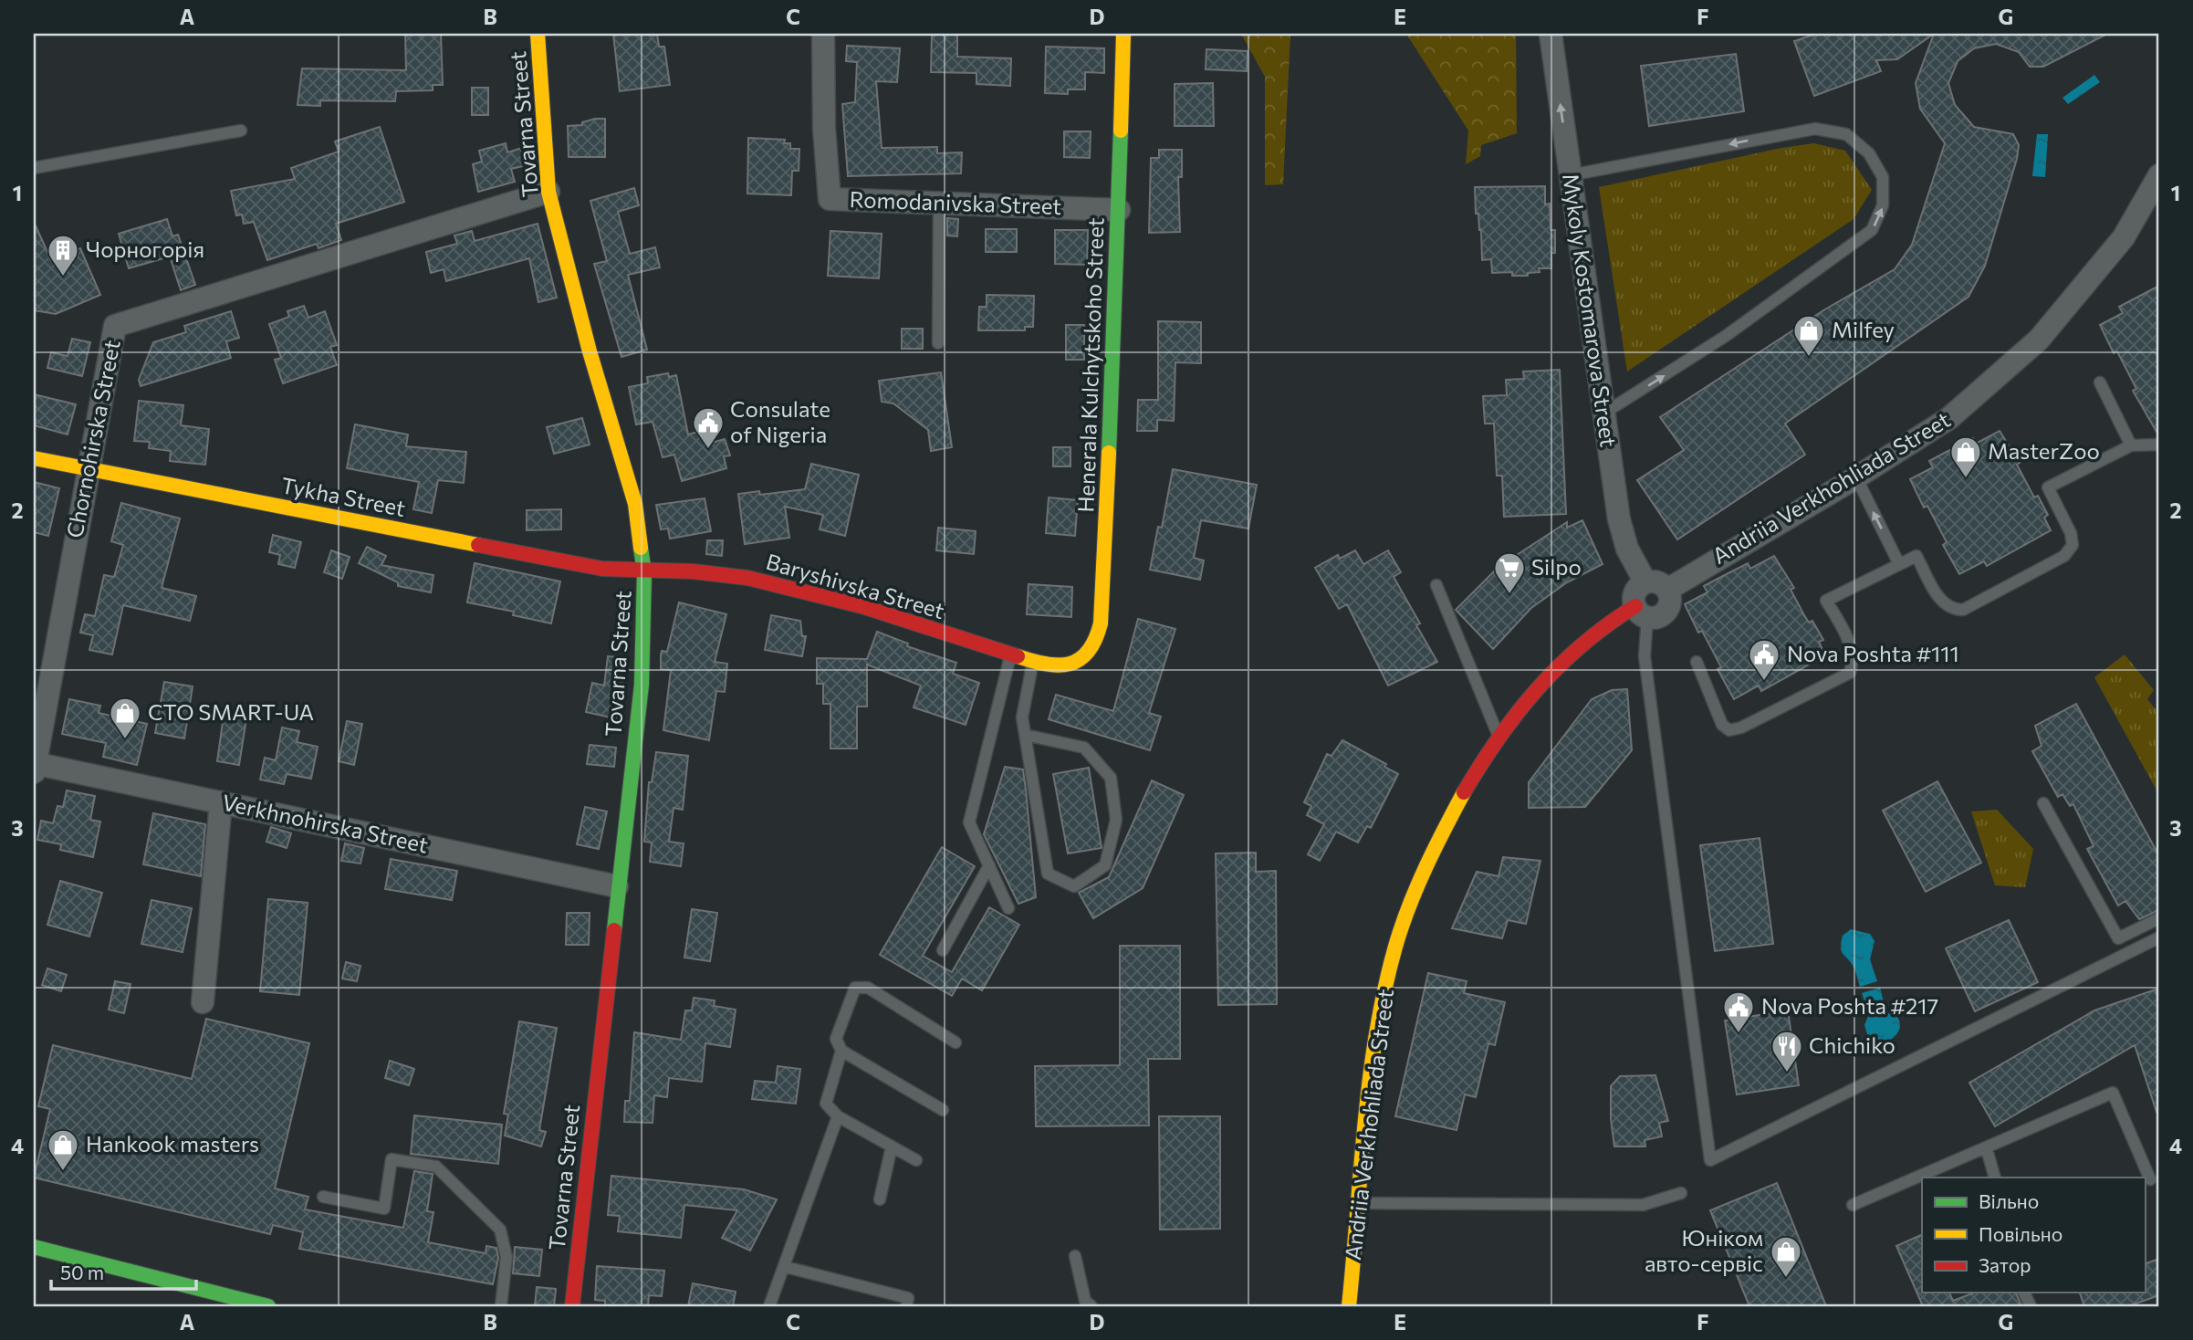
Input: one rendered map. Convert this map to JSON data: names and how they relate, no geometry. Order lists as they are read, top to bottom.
{
  "streets": {
    "street": [
      "Tovarna Street",
      "Romodanivska Street",
      "Mykoly Kostomarova Street",
      "Henerala Kulchytskoho Street",
      "Chornohirska Street",
      "Andriia Verkhohliada Street",
      "Tykha Street",
      "Baryshivska Street",
      "Verkhnohirska Street"
    ]
  },
  "crossings": [
    ["Tovarna Street", "Chornohirska Street"],
    ["Tovarna Street", "Tykha Street"],
    ["Tovarna Street", "Baryshivska Street"],
    ["Tovarna Street", "Verkhnohirska Street"],
    ["Romodanivska Street", "Henerala Kulchytskoho Street"],
    ["Mykoly Kostomarova Street", "Andriia Verkhohliada Street"],
    ["Henerala Kulchytskoho Street", "Baryshivska Street"],
    ["Chornohirska Street", "Tykha Street"],
    ["Chornohirska Street", "Verkhnohirska Street"],
    ["Tykha Street", "Baryshivska Street"]
  ],
  "places": {
    "building": ["Чорногорія"],
    "shop": [
      "Milfey",
      "MasterZoo",
      "СТО SMART-UA",
      "Hankook masters",
      "Юніком авто-сервіс"
    ],
    "public building": ["Consulate of Nigeria", "Nova Poshta #111", "Nova Poshta #217"],
    "supermarket": ["Silpo"],
    "restaurant": ["Chichiko"]
  },
  "legend": ["Вільно", "Повільно", "Затор"],
  "scale_bar": "50 m",
  "grid": {
    "columns": [
      "A",
      "B",
      "C",
      "D",
      "E",
      "F",
      "G"
    ],
    "rows": [
      "1",
      "2",
      "3",
      "4"
    ]
  }
}
